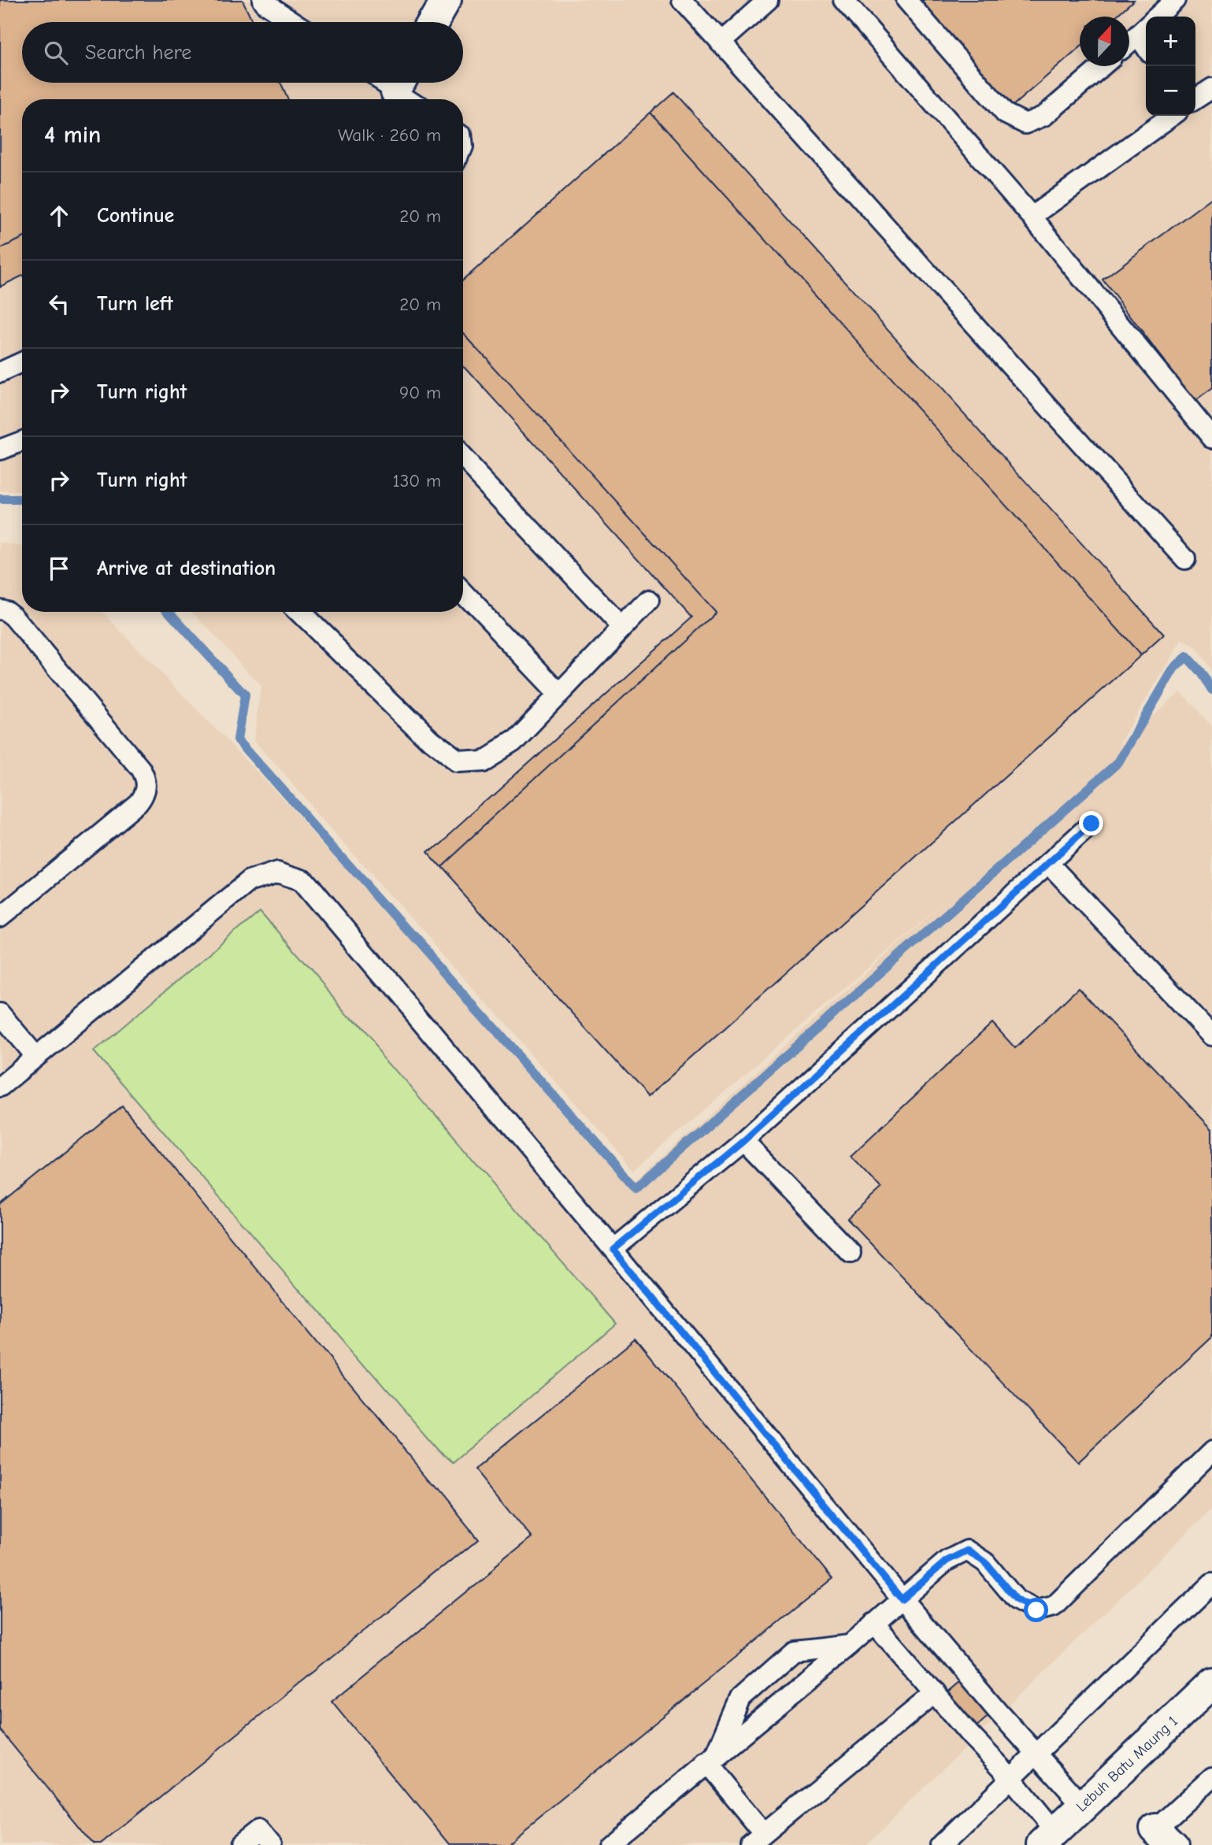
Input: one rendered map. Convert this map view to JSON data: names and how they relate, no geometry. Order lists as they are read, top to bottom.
{
  "streets": {
    "street": ["Lebuh Batu Maung 1"]
  },
  "north": "top",
  "page": {
    "map_buttons": ["+", "−"],
    "search": "Search here",
    "heading": ["4 min", "Walk · 260 m"],
    "list": [
      ["Continue", "20 m"],
      ["Turn left", "20 m"],
      ["Turn right", "90 m"],
      ["Turn right", "130 m"],
      "Arrive at destination"
    ]
  }
}
